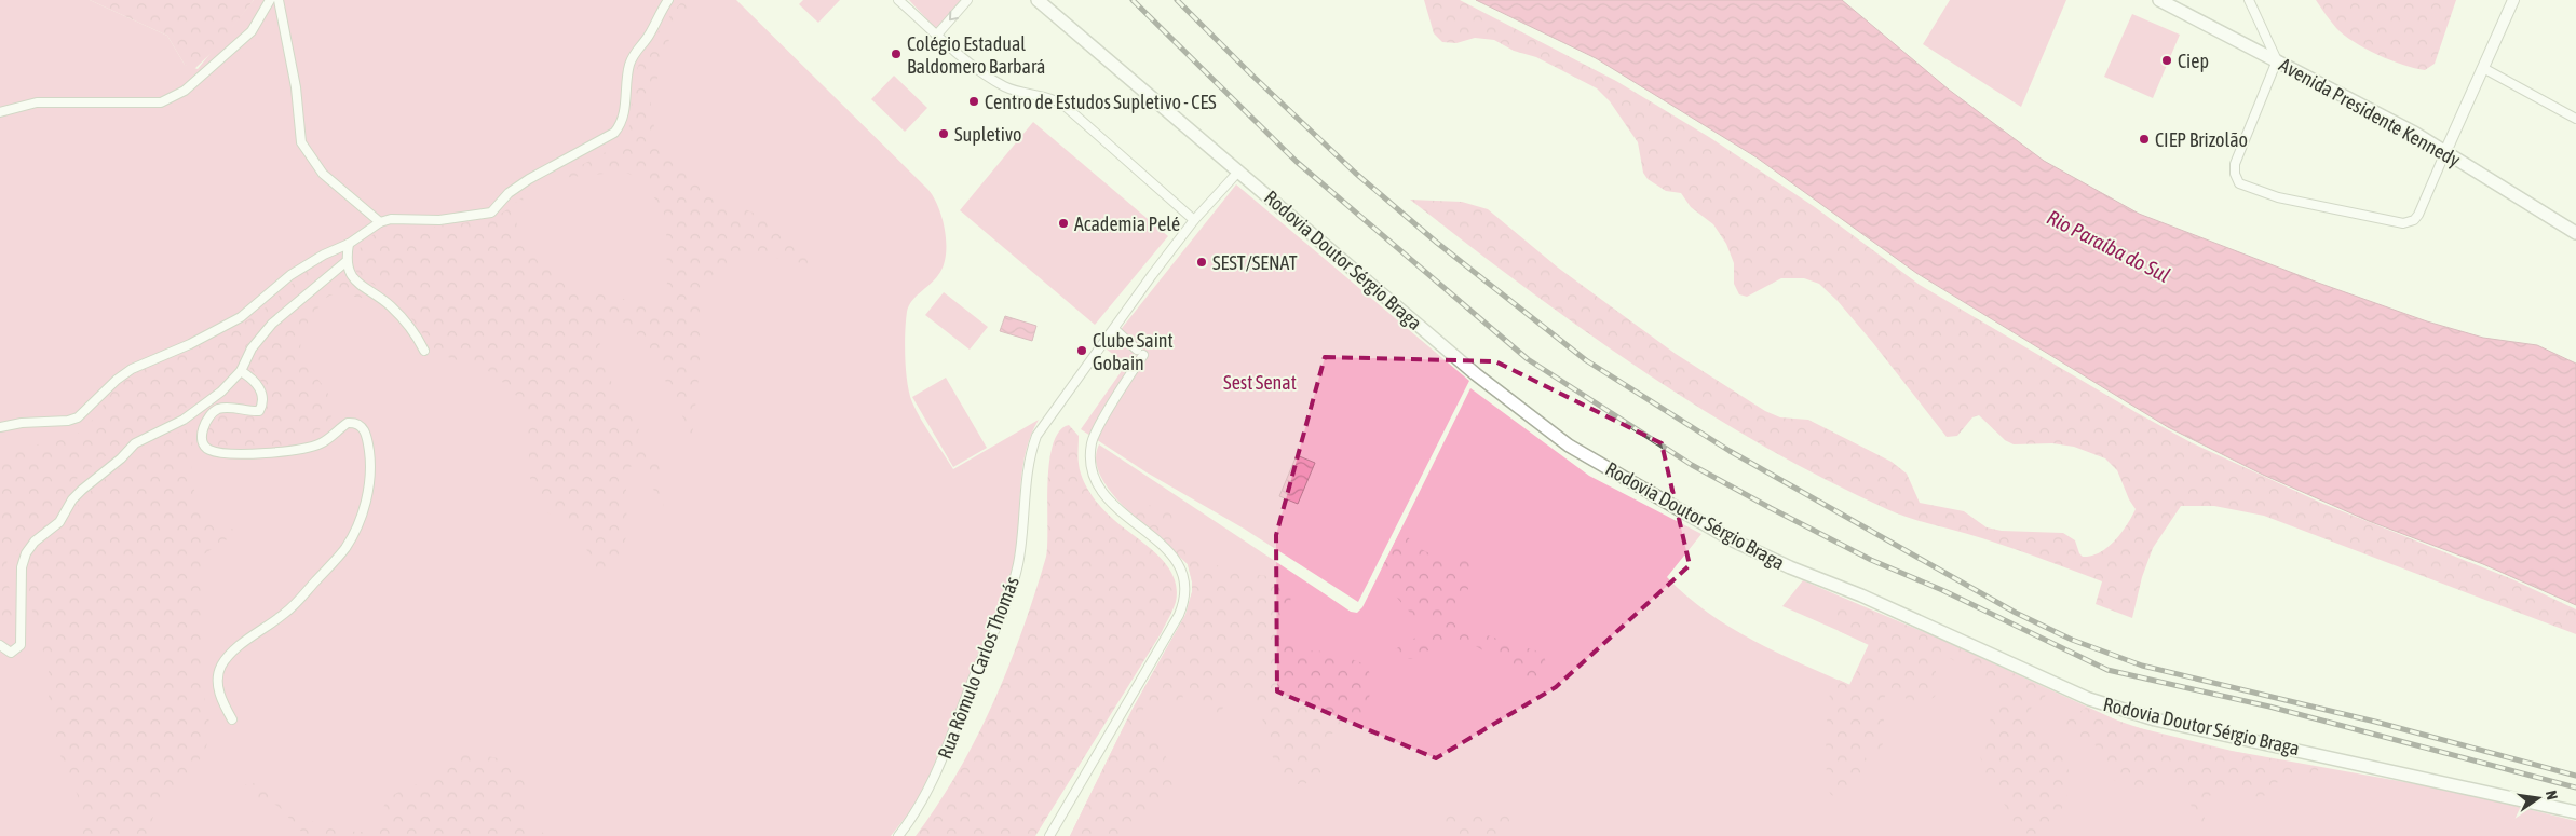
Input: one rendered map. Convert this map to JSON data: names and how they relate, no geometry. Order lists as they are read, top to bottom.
{
  "streets": {
    "main road": ["Avenida Presidente Kennedy", "Rodovia Doutor Sérgio Braga"],
    "street": ["Rua Rômulo Carlos Thomás"]
  },
  "crossings": [
    ["Rodovia Doutor Sérgio Braga", "Rua Rômulo Carlos Thomás"]
  ],
  "water": ["Rio Paraíba do Sul"],
  "parks": ["Sest Senat"],
  "places": [
    "Colégio Estadual Baldomero Barbará",
    "Ciep",
    "Centro de Estudos Supletivo - CES",
    "Supletivo",
    "CIEP Brizolão",
    "Academia Pelé",
    "SEST/SENAT",
    "Clube Saint Gobain"
  ],
  "north": "right"
}
